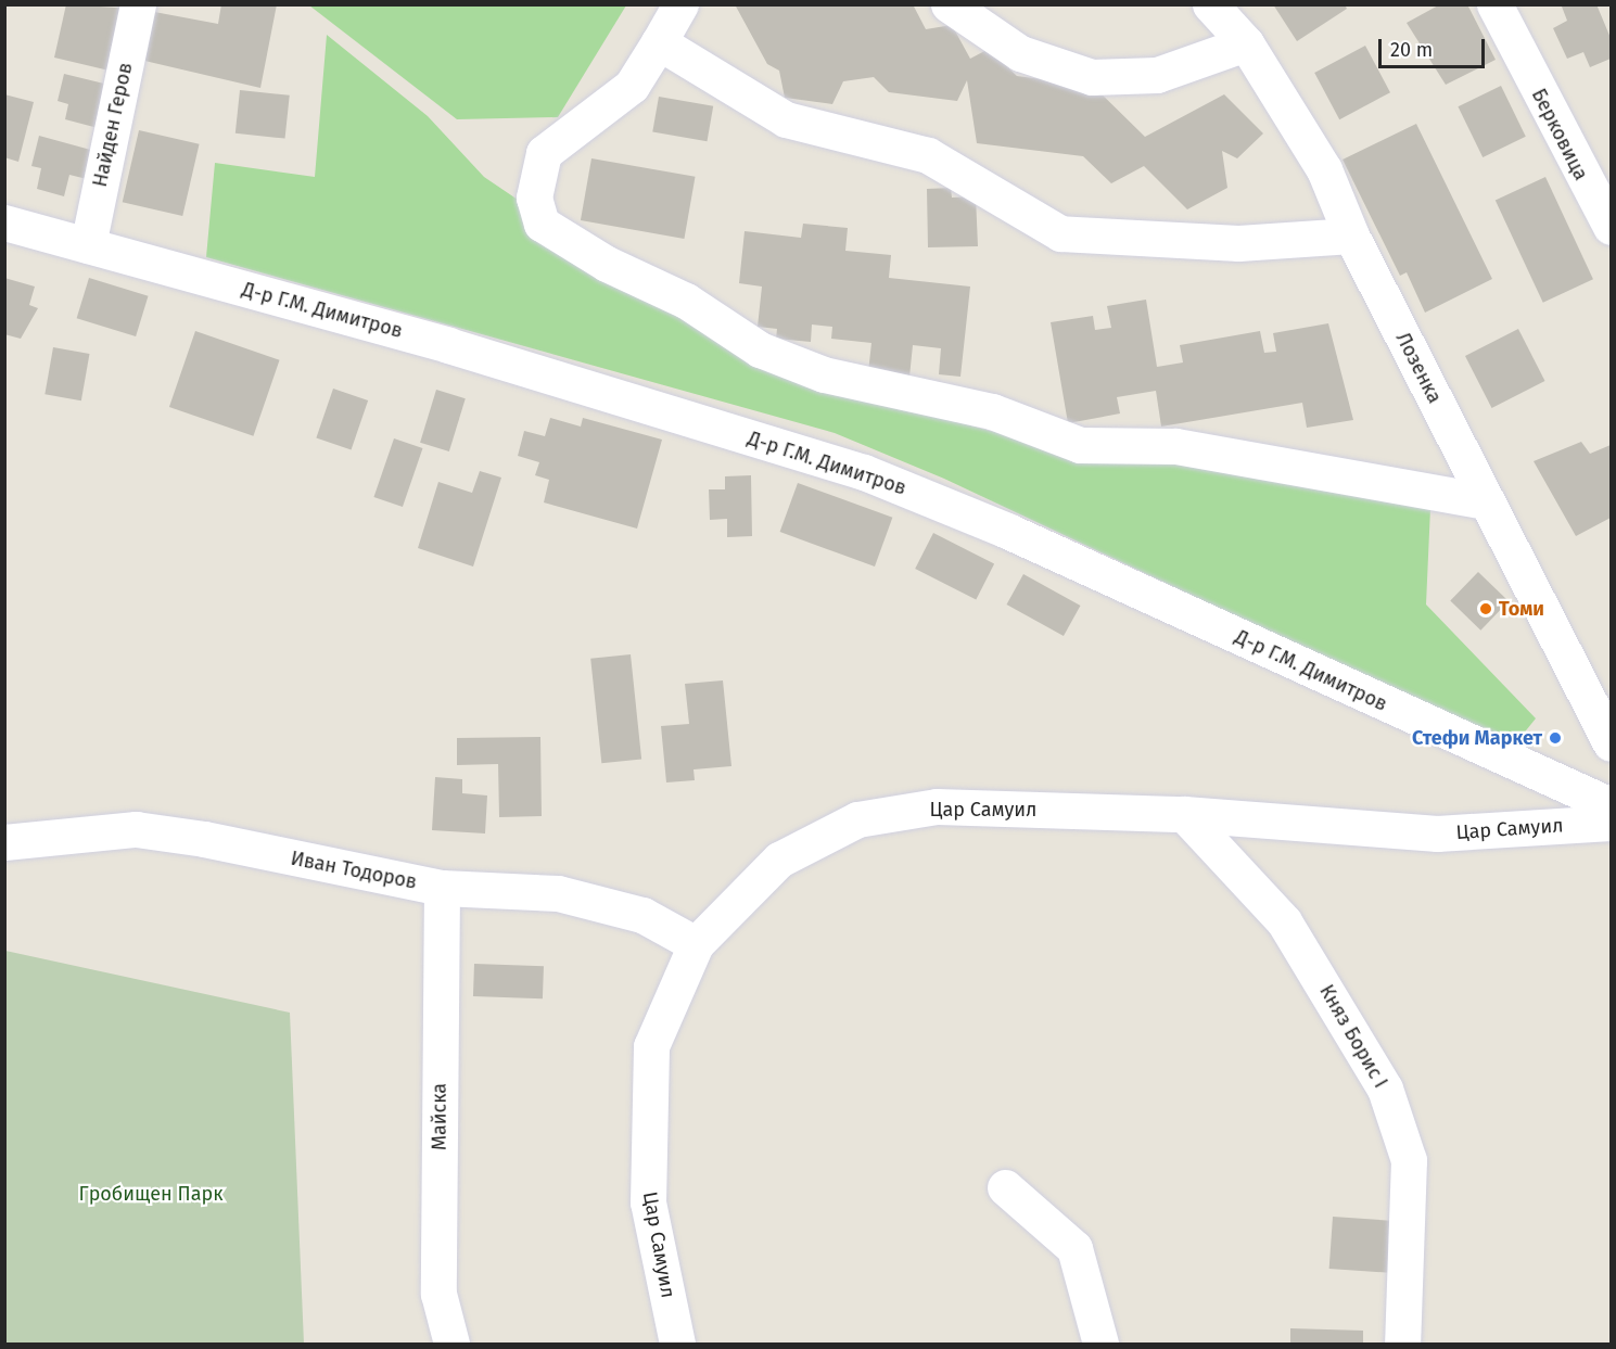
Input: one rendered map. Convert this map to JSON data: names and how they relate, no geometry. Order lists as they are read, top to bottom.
{
  "streets": {
    "street": [
      "Найден Геров",
      "Берковица",
      "Д-р Г.М. Димитров",
      "Лозенка",
      "Цар Самуил",
      "Иван Тодоров",
      "Княз Борис I",
      "Майска"
    ]
  },
  "crossings": [
    ["Найден Геров", "Д-р Г.М. Димитров"],
    ["Цар Самуил", "Иван Тодоров"],
    ["Цар Самуил", "Княз Борис I"],
    ["Иван Тодоров", "Майска"]
  ],
  "parks": ["Гробищен Парк"],
  "places": ["Томи", "Стефи Маркет"],
  "scale_bar": "20 m"
}
